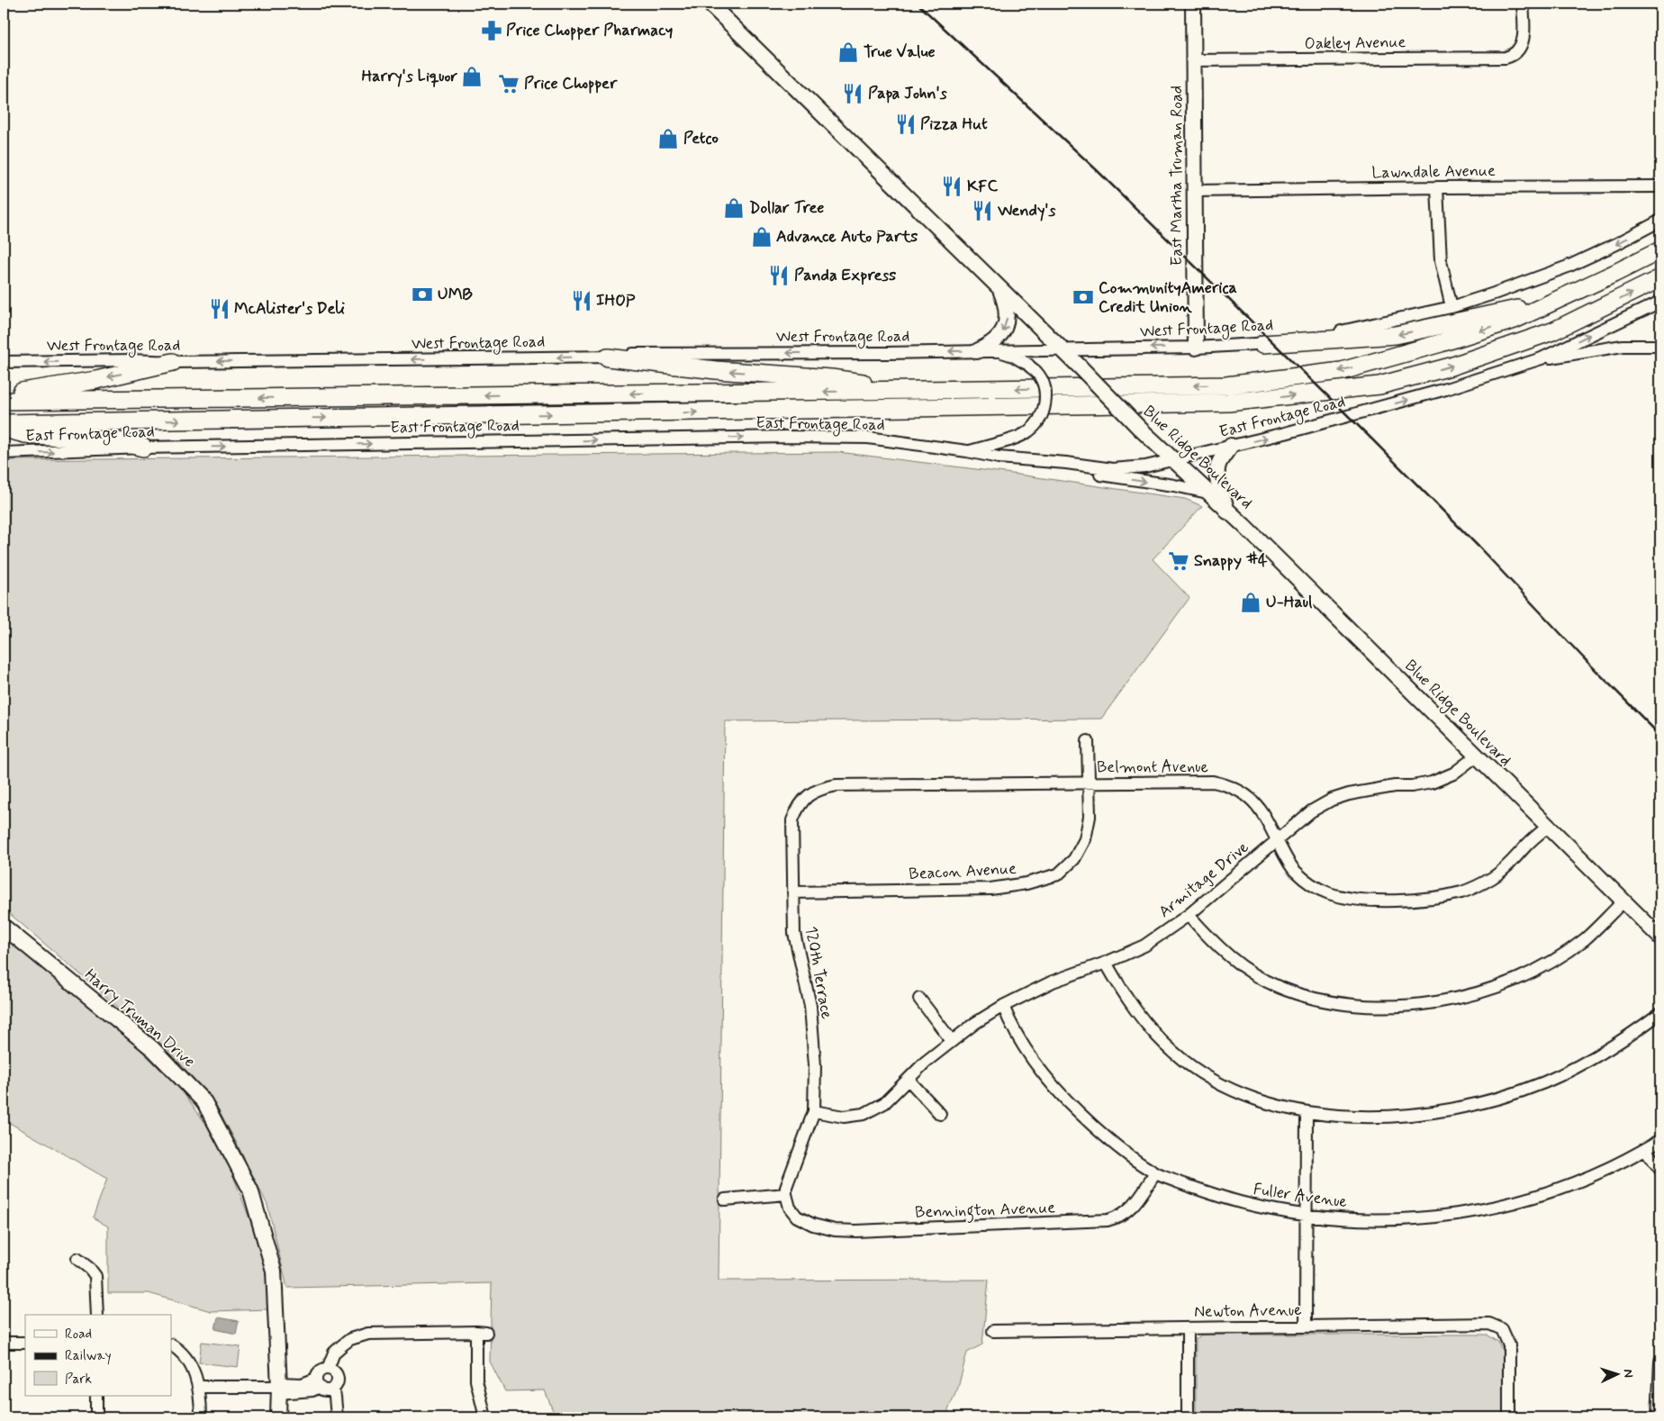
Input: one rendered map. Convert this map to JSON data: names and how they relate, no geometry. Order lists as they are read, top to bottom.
{
  "streets": {
    "main road": ["East Martha Truman Road", "Blue Ridge Boulevard", "Harry Truman Drive"],
    "street": [
      "Oakley Avenue",
      "Lawndale Avenue",
      "West Frontage Road",
      "East Frontage Road",
      "Belmont Avenue",
      "Beacon Avenue",
      "Armitage Drive",
      "120th Terrace",
      "Fuller Avenue",
      "Bennington Avenue",
      "Newton Avenue"
    ]
  },
  "crossings": [
    ["Oakley Avenue", "East Martha Truman Road"],
    ["Lawndale Avenue", "East Martha Truman Road"],
    ["East Martha Truman Road", "West Frontage Road"],
    ["West Frontage Road", "Blue Ridge Boulevard"],
    ["East Frontage Road", "Blue Ridge Boulevard"],
    ["Blue Ridge Boulevard", "Belmont Avenue"],
    ["Blue Ridge Boulevard", "Armitage Drive"],
    ["Belmont Avenue", "Beacon Avenue"],
    ["Belmont Avenue", "Armitage Drive"],
    ["Belmont Avenue", "120th Terrace"],
    ["Beacon Avenue", "120th Terrace"],
    ["Armitage Drive", "120th Terrace"],
    ["Armitage Drive", "Fuller Avenue"],
    ["120th Terrace", "Bennington Avenue"],
    ["Fuller Avenue", "Bennington Avenue"]
  ],
  "one_way": ["West Frontage Road", "East Frontage Road"],
  "places": {
    "pharmacy": ["Price Chopper Pharmacy"],
    "shop": [
      "True Value",
      "Harry's Liquor",
      "Petco",
      "Dollar Tree",
      "Advance Auto Parts",
      "U-Haul"
    ],
    "supermarket": ["Price Chopper", "Snappy #4"],
    "restaurant": [
      "Papa John's",
      "Pizza Hut",
      "KFC",
      "Wendy's",
      "Panda Express",
      "IHOP",
      "McAlister's Deli"
    ],
    "bank": ["UMB", "CommunityAmerica Credit Union"]
  },
  "legend": ["Road", "Railway", "Park"],
  "north": "right"
}
